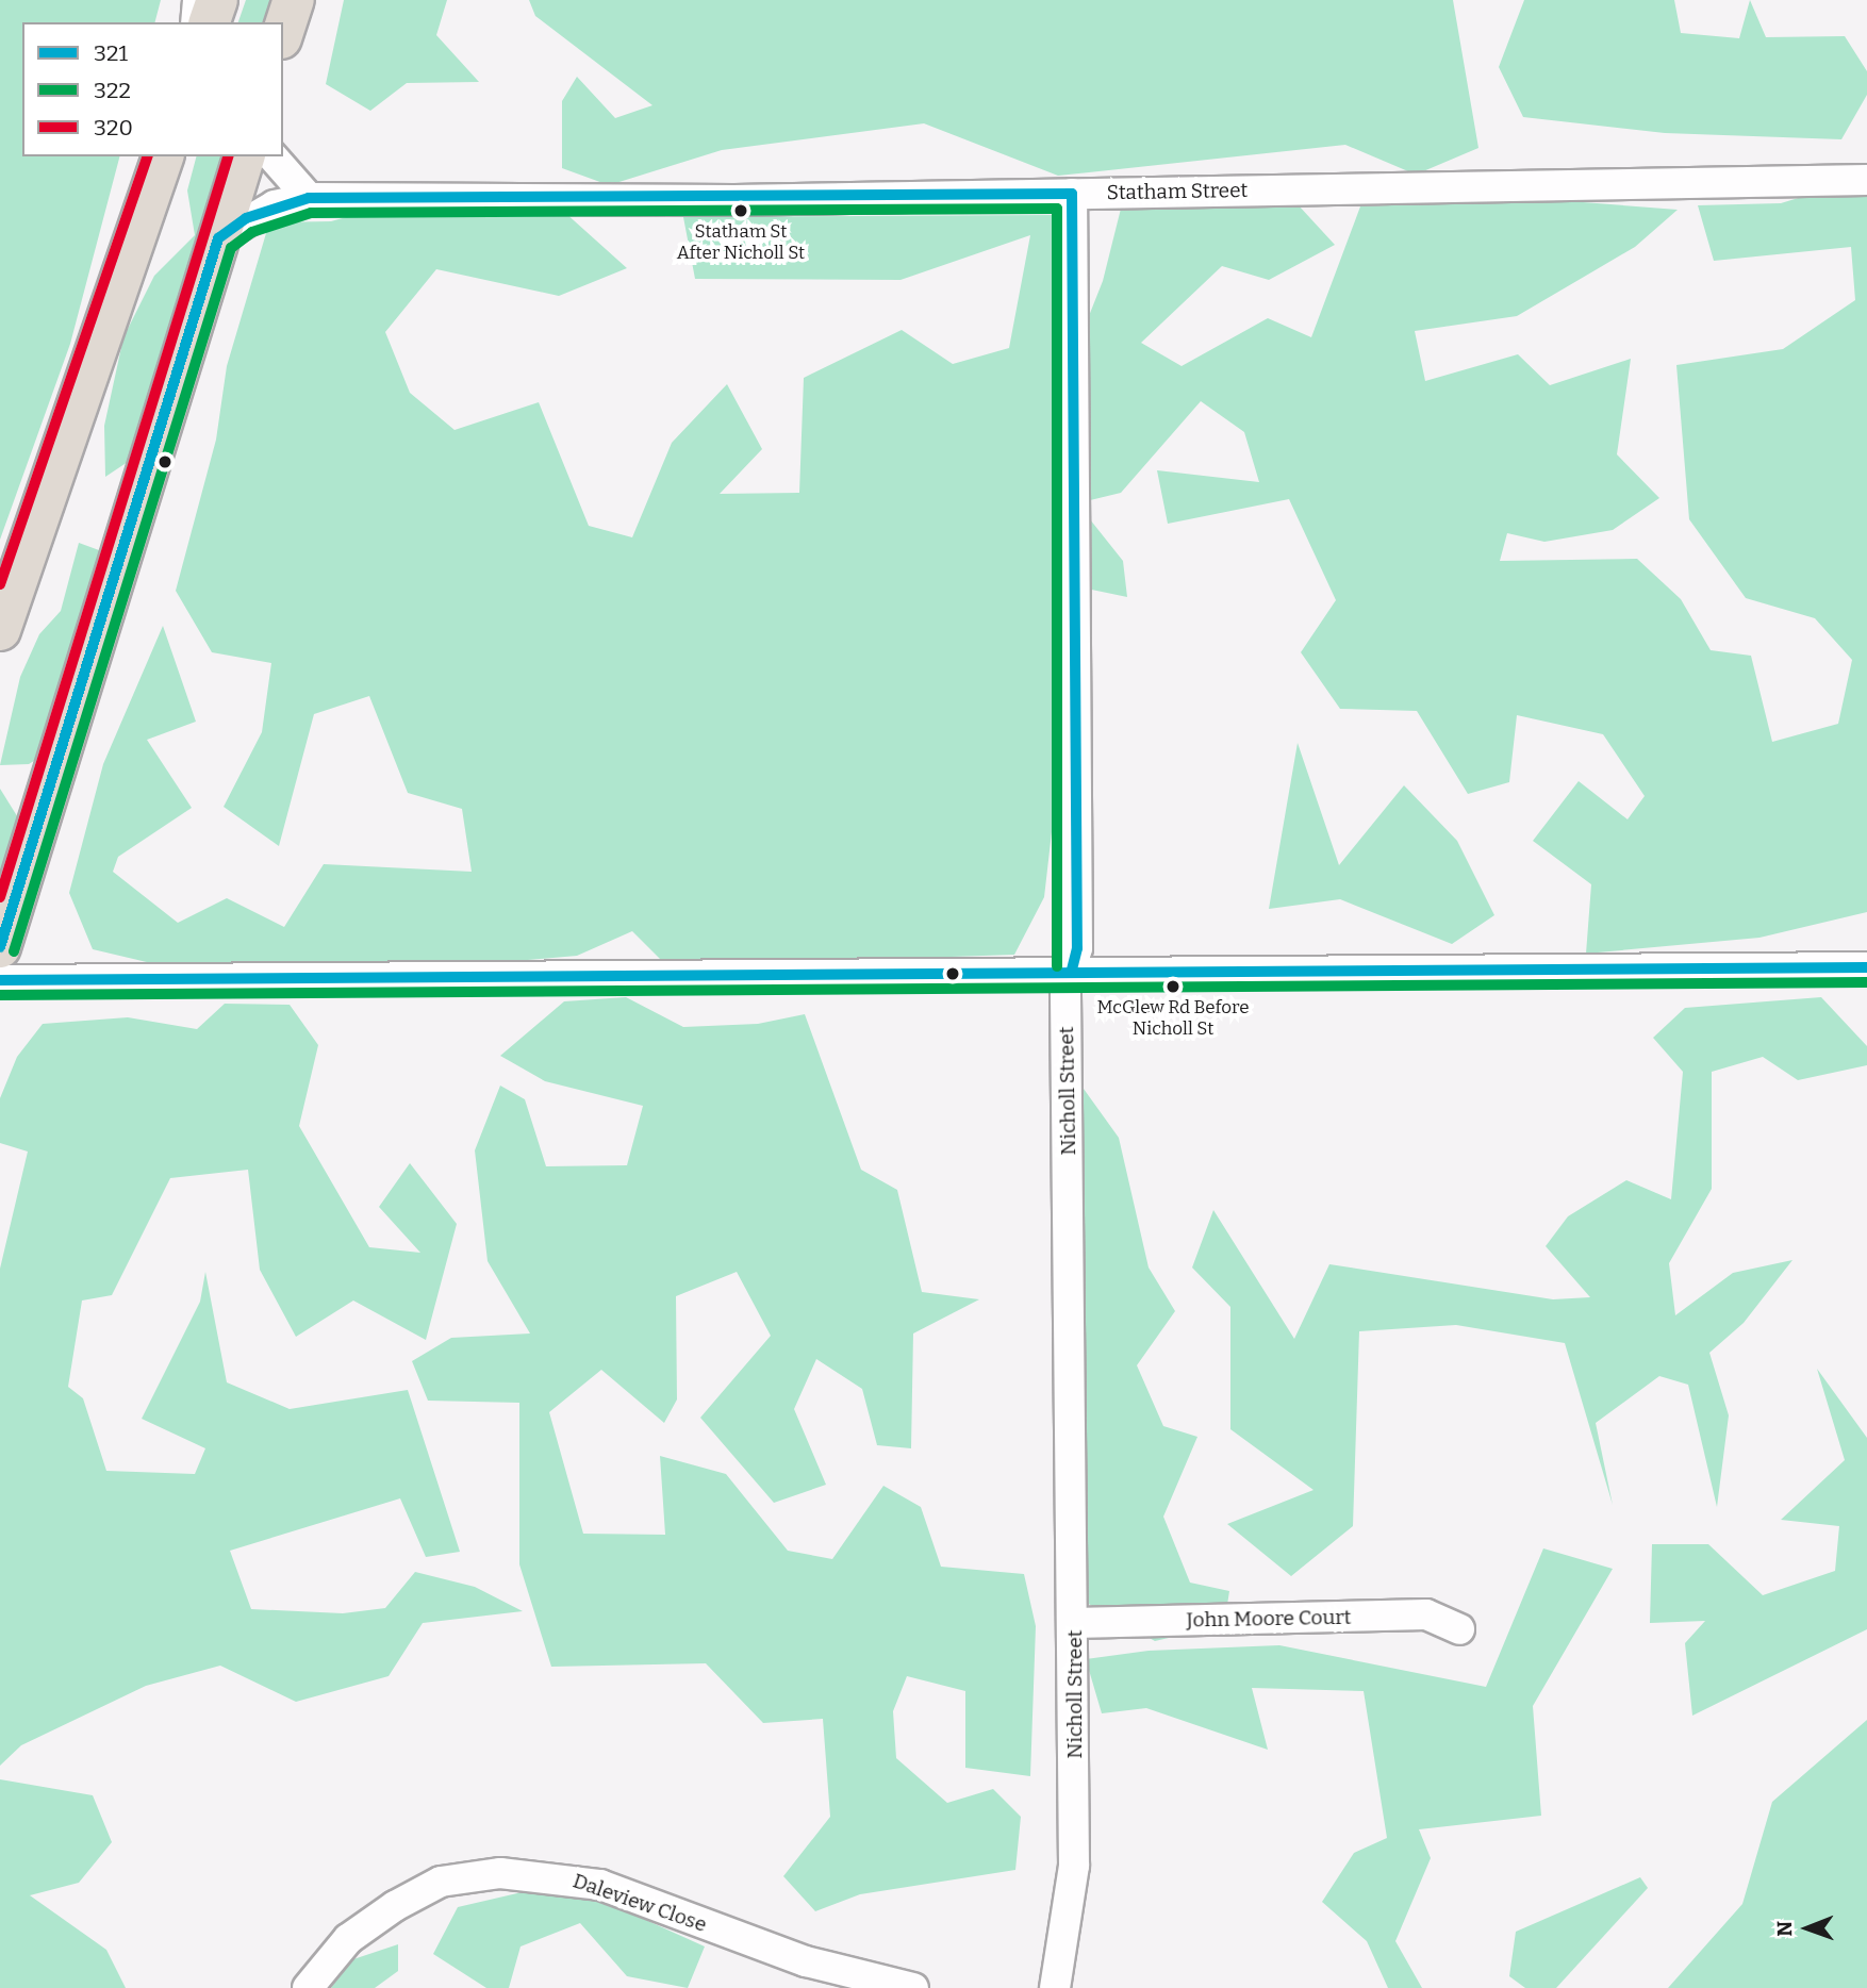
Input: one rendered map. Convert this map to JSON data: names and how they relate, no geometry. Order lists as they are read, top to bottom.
{
  "streets": {
    "street": [
      "Statham Street",
      "Nicholl Street",
      "John Moore Court",
      "Daleview Close"
    ]
  },
  "crossings": [
    ["Statham Street", "Nicholl Street"],
    ["Nicholl Street", "John Moore Court"]
  ],
  "places": ["Statham St After Nicholl St", "McGlew Rd Before Nicholl St"],
  "lines": ["transit line 320", "transit line 321", "transit line 322"],
  "legend": ["321", "322", "320"],
  "north": "left"
}
